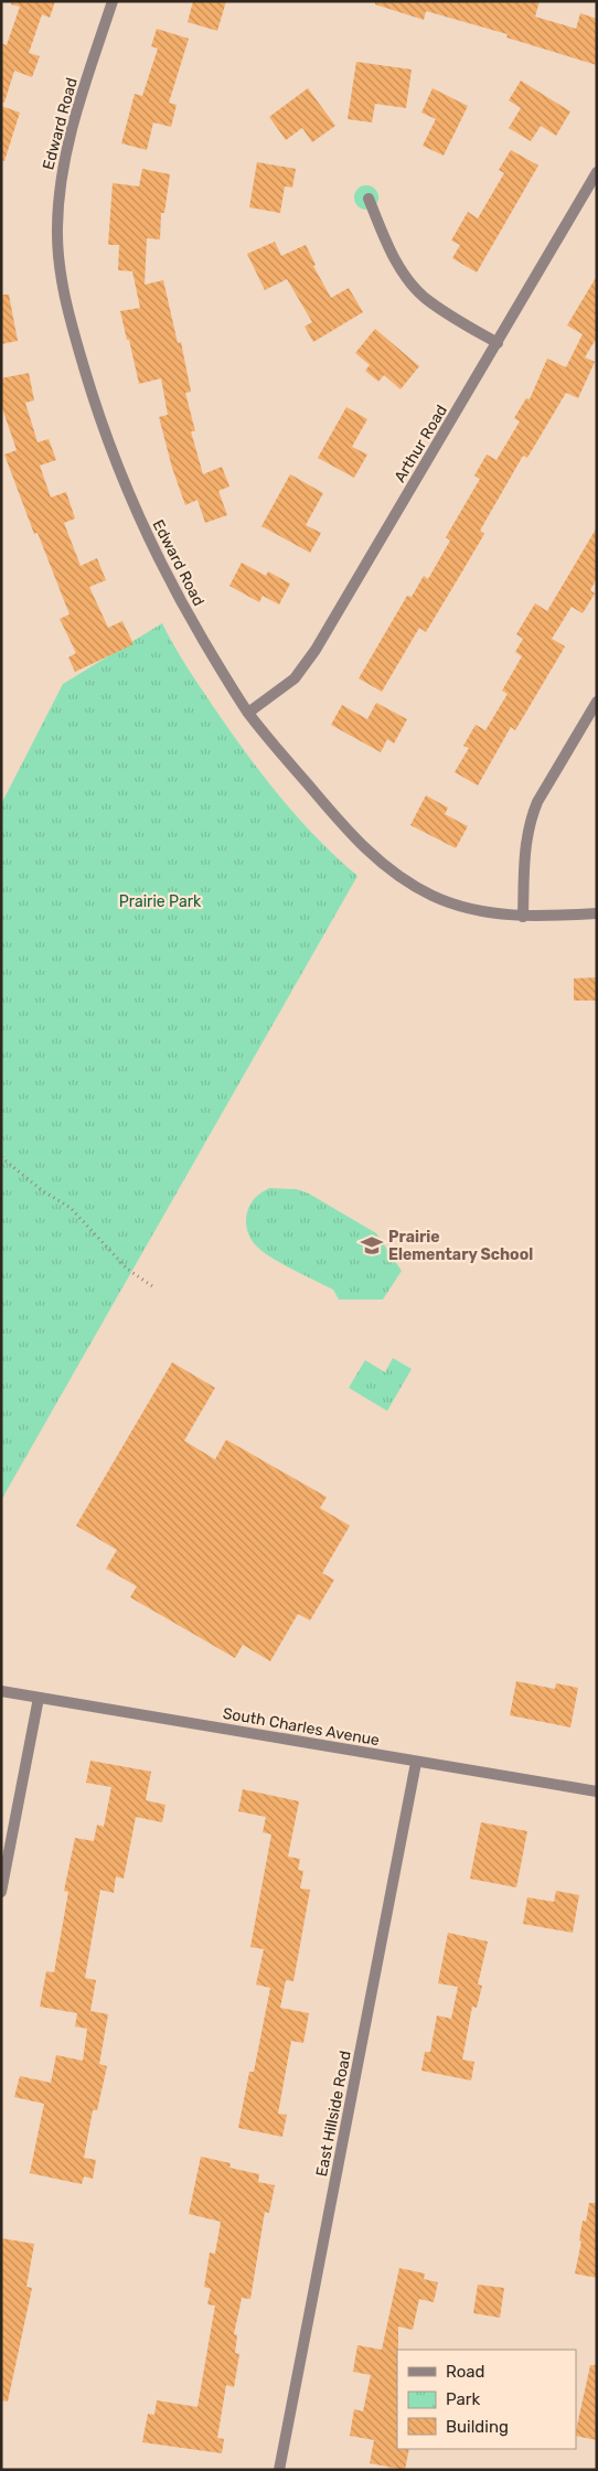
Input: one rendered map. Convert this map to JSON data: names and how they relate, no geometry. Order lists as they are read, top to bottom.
{
  "streets": {
    "street": [
      "Edward Road",
      "Arthur Road",
      "South Charles Avenue",
      "East Hillside Road"
    ]
  },
  "crossings": [
    ["Edward Road", "Arthur Road"],
    ["South Charles Avenue", "East Hillside Road"]
  ],
  "parks": ["Prairie Park"],
  "places": {
    "school or university": ["Prairie Elementary School"]
  },
  "legend": ["Road", "Park", "Building"]
}
